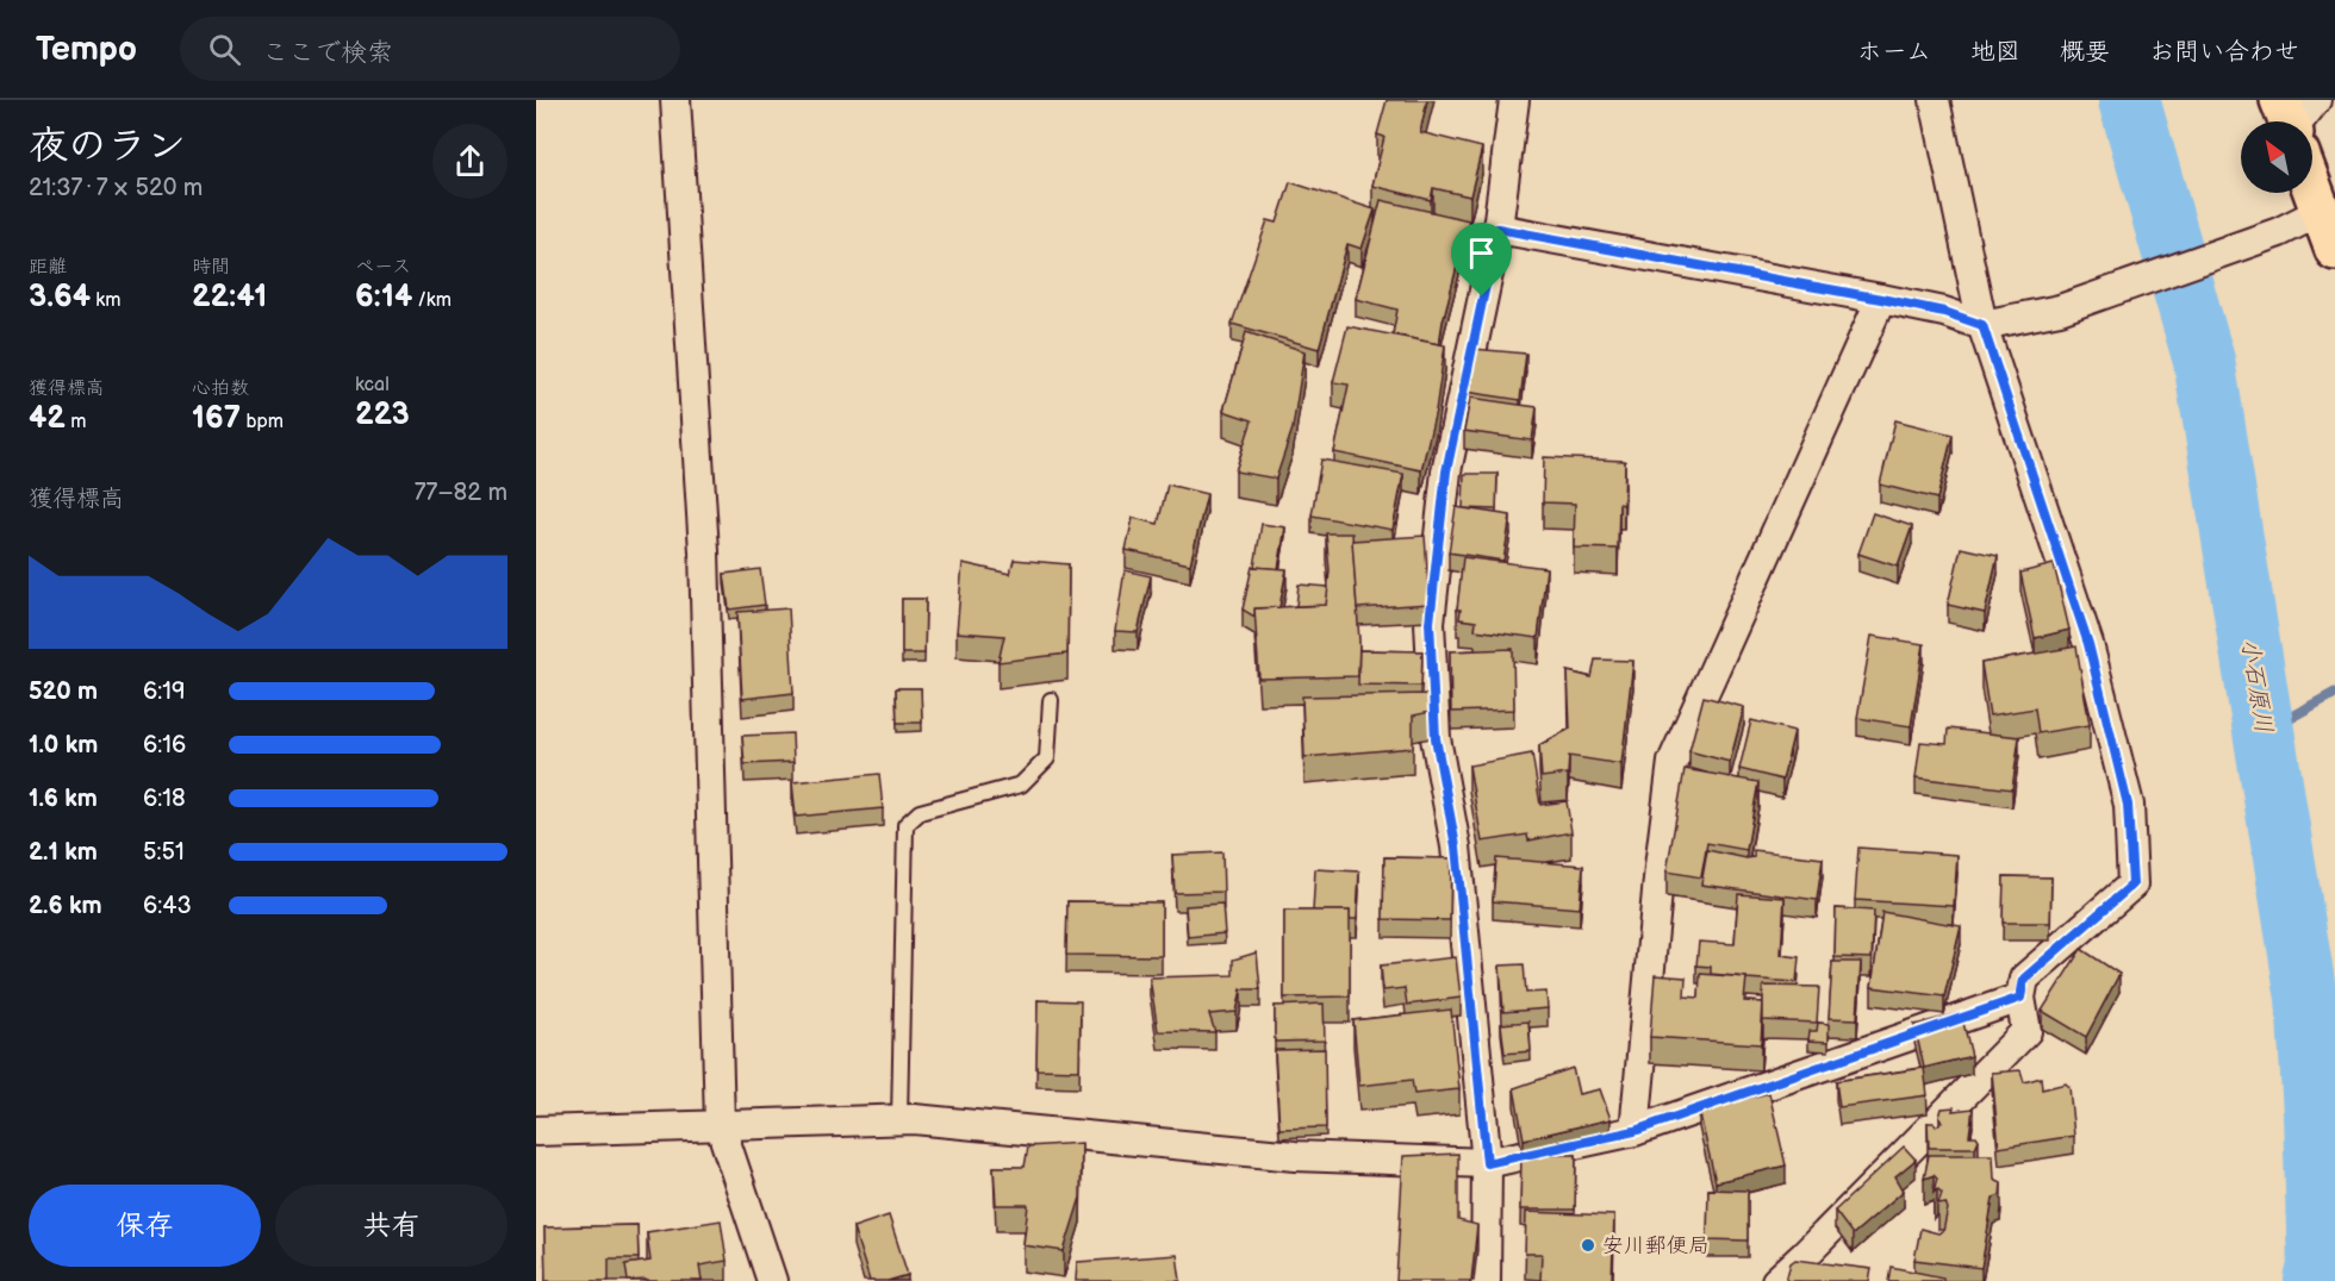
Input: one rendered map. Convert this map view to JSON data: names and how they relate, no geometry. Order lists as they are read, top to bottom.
{
  "water": ["小石原川"],
  "places": ["安川郵便局"],
  "north": "top left",
  "page": {
    "header": "Tempo",
    "search": "ここで検索",
    "nav": [
      "ホーム",
      "地図",
      "概要",
      "お問い合わせ"
    ],
    "heading": ["夜のラン", "21:37 · 7 × 520 m"],
    "stats": [
      ["距離", "3.64 km"],
      ["時間", "22:41"],
      ["ペース", "6:14 /km"],
      ["獲得標高", "42 m"],
      ["心拍数", "167 bpm"],
      ["kcal", "223"]
    ],
    "chart": ["獲得標高", "77–82 m"],
    "list": [
      {
        "name": "520 m",
        "note": "6:19"
      },
      {
        "name": "1.0 km",
        "note": "6:16"
      },
      {
        "name": "1.6 km",
        "note": "6:18"
      },
      {
        "name": "2.1 km",
        "note": "5:51"
      },
      {
        "name": "2.6 km",
        "note": "6:43"
      }
    ],
    "buttons": ["保存", "共有"]
  }
}
